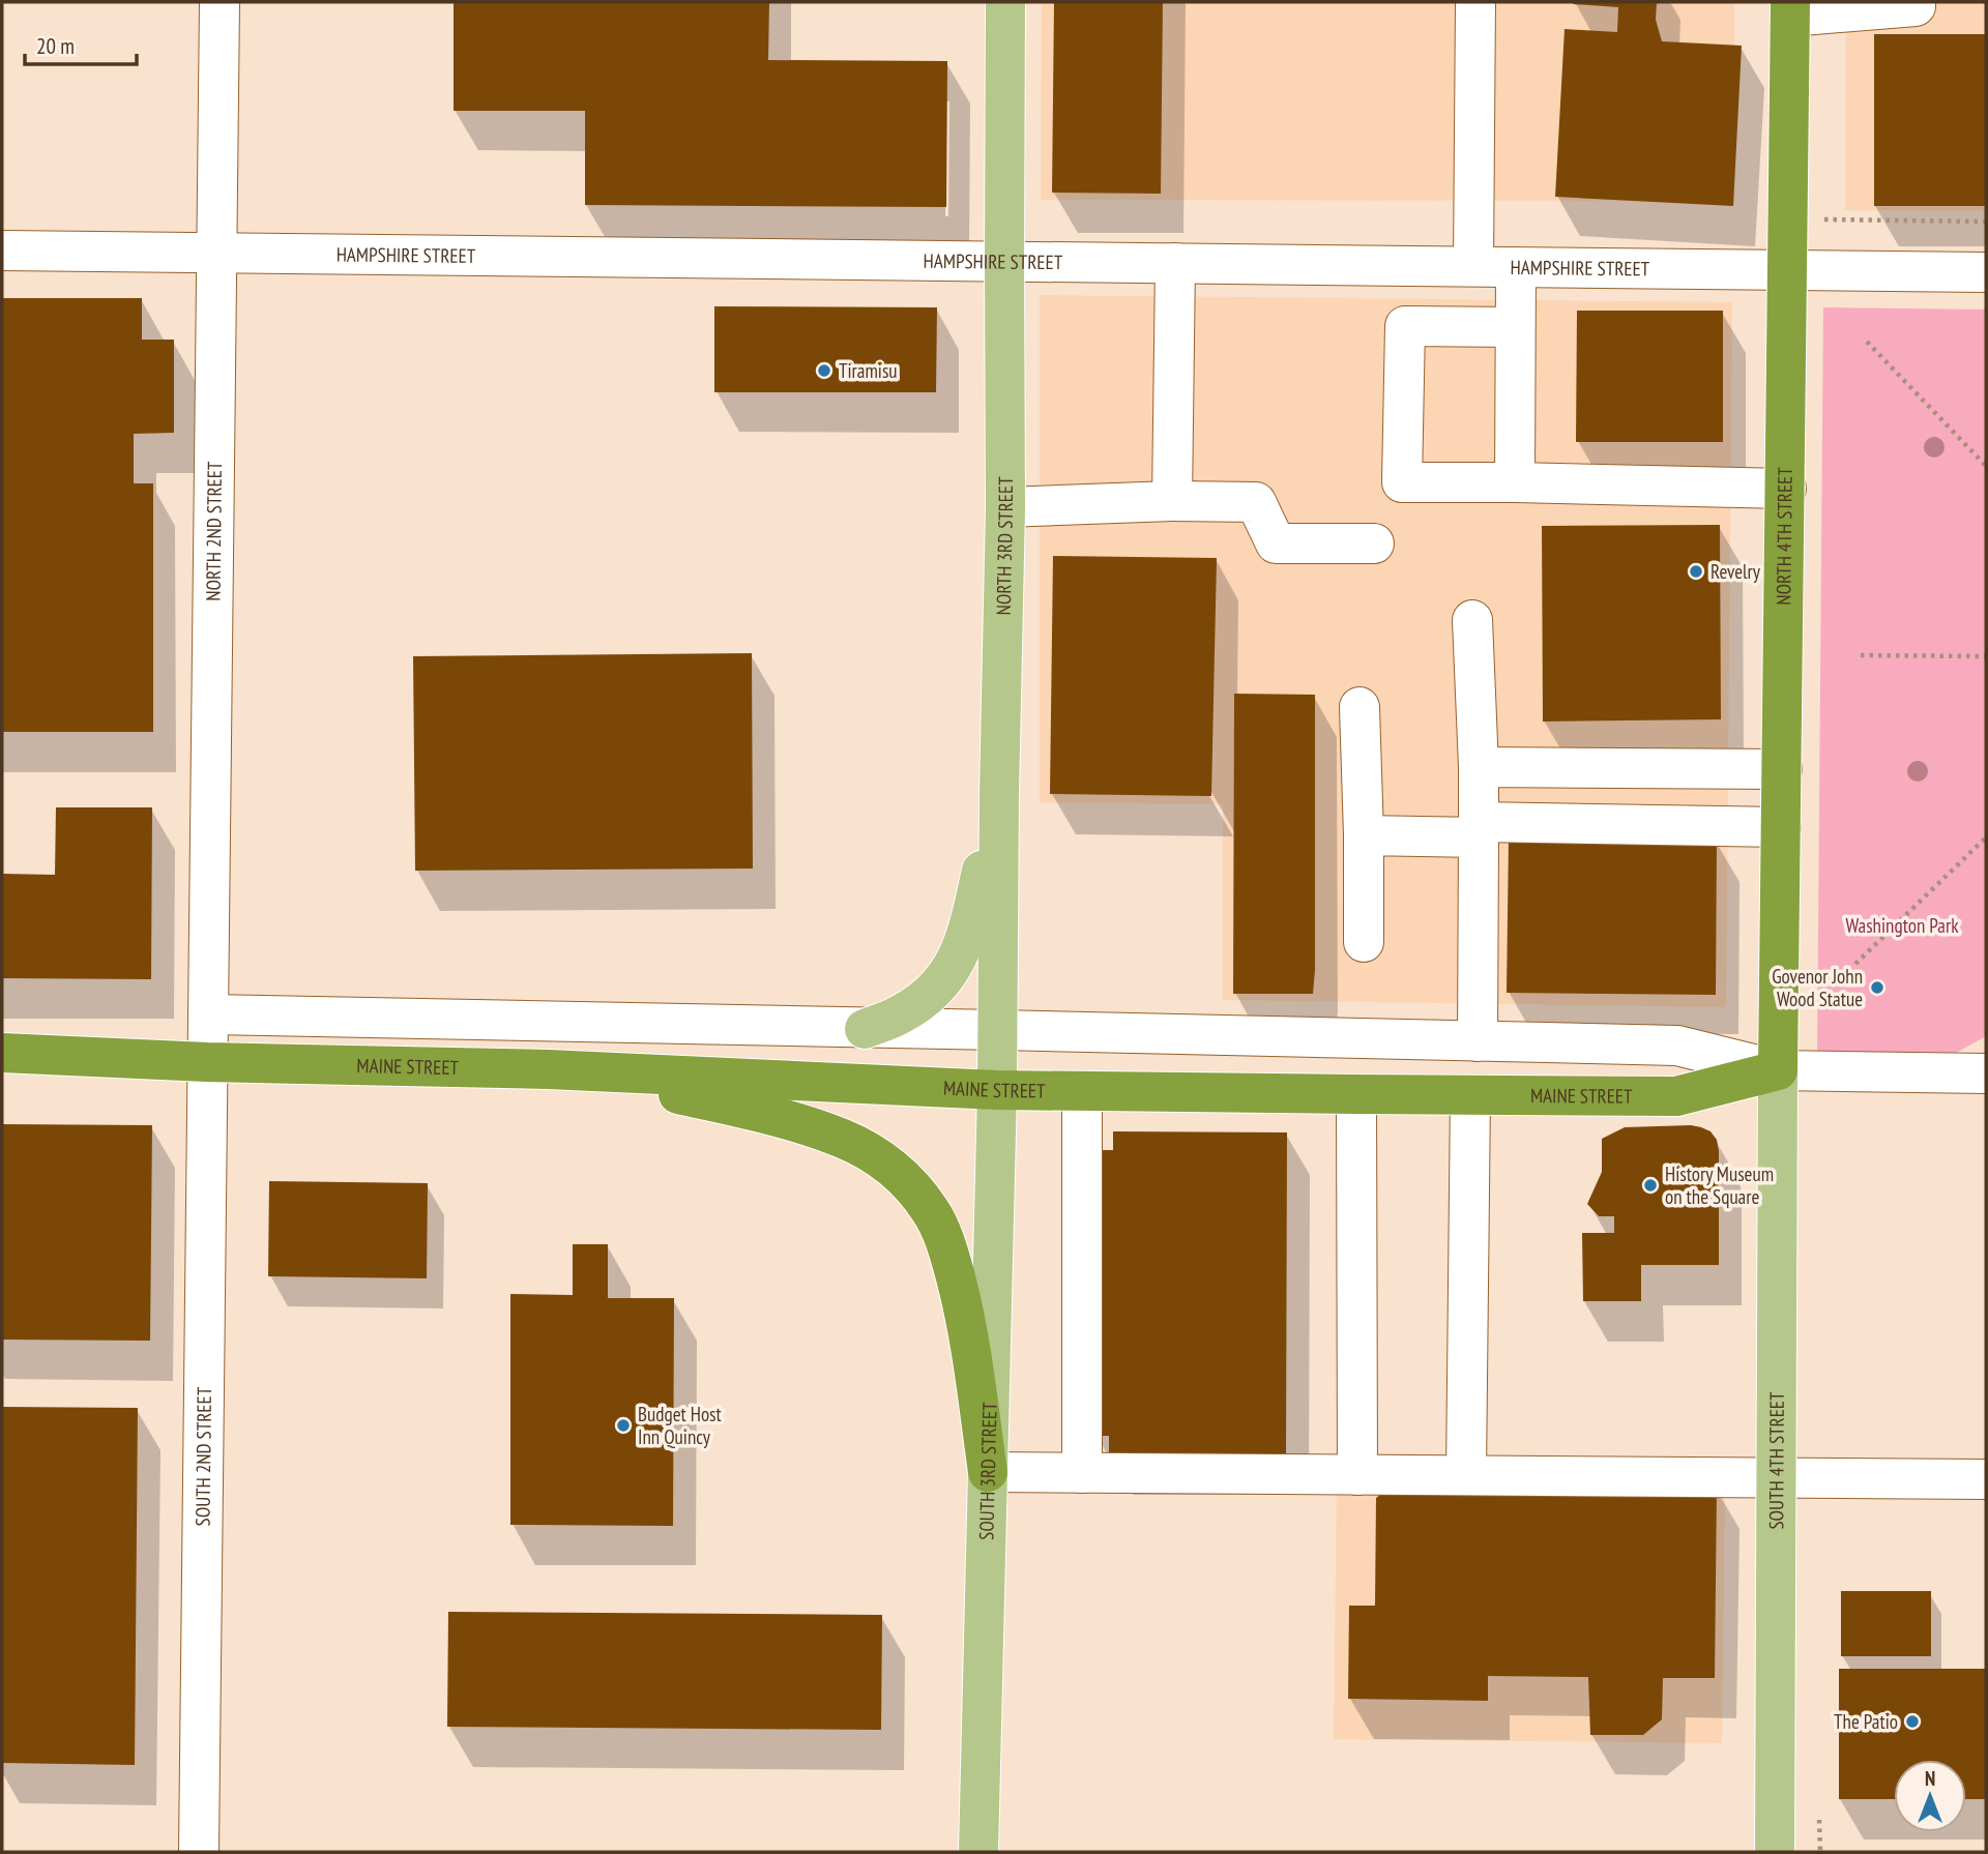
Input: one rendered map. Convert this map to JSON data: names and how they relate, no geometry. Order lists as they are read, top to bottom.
{
  "streets": {
    "highway": ["NORTH 4TH STREET", "MAINE STREET"],
    "main road": ["NORTH 3RD STREET", "SOUTH 4TH STREET", "SOUTH 3RD STREET"],
    "street": ["HAMPSHIRE STREET", "NORTH 2ND STREET", "SOUTH 2ND STREET"]
  },
  "crossings": [
    ["HAMPSHIRE STREET", "NORTH 2ND STREET"],
    ["HAMPSHIRE STREET", "NORTH 4TH STREET"],
    ["HAMPSHIRE STREET", "NORTH 3RD STREET"],
    ["NORTH 2ND STREET", "MAINE STREET"],
    ["NORTH 2ND STREET", "SOUTH 2ND STREET"],
    ["NORTH 4TH STREET", "MAINE STREET"],
    ["NORTH 4TH STREET", "SOUTH 4TH STREET"],
    ["NORTH 3RD STREET", "MAINE STREET"],
    ["NORTH 3RD STREET", "SOUTH 3RD STREET"],
    ["MAINE STREET", "SOUTH 2ND STREET"],
    ["MAINE STREET", "SOUTH 4TH STREET"],
    ["MAINE STREET", "SOUTH 3RD STREET"]
  ],
  "parks": ["Washington Park"],
  "places": [
    "Tiramisu",
    "Revelry",
    "Govenor John Wood Statue",
    "History Museum on the Square",
    "Budget Host Inn Quincy",
    "The Patio"
  ],
  "scale_bar": "20 m",
  "north": "top"
}
